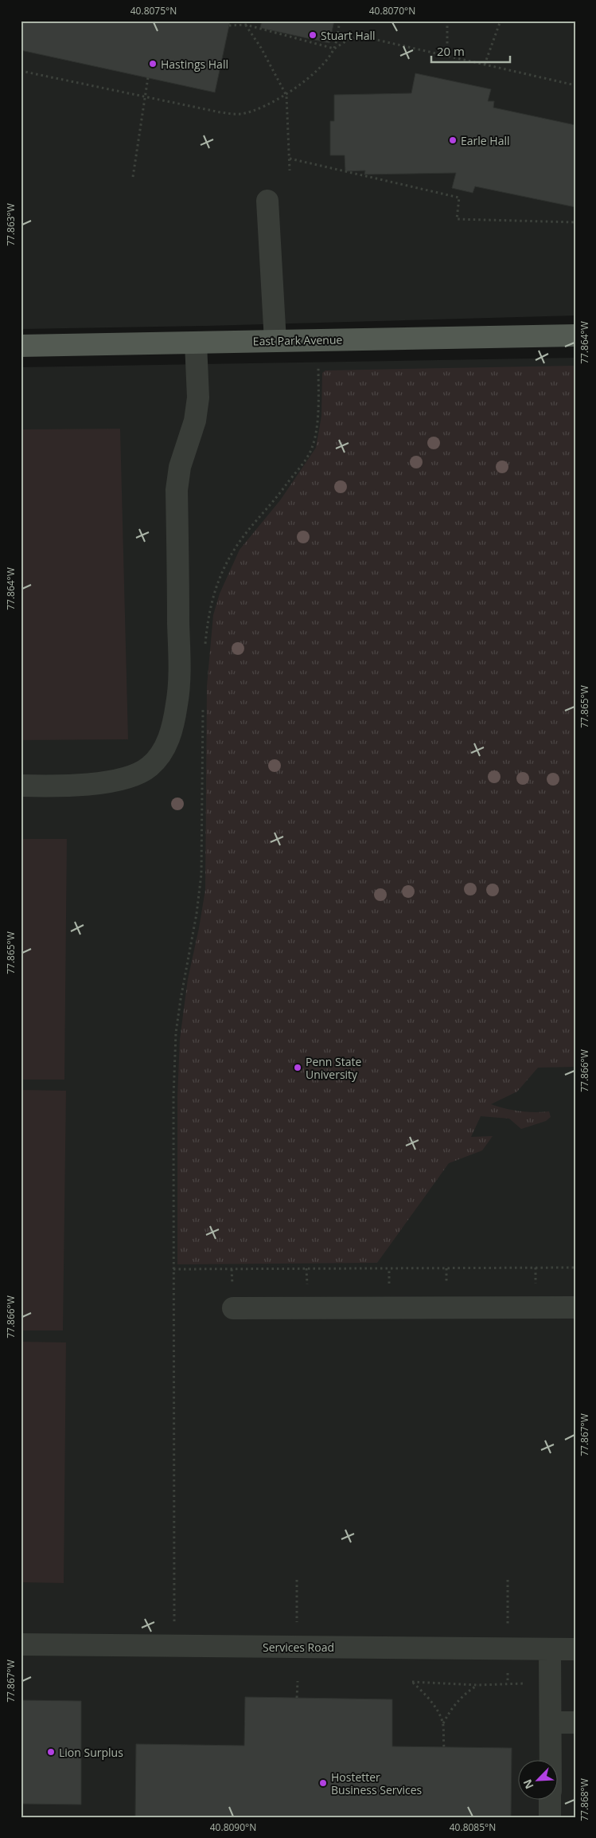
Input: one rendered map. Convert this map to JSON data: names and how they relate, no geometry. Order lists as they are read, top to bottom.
{
  "streets": {
    "main road": ["East Park Avenue"],
    "street": ["Services Road"]
  },
  "places": [
    "Stuart Hall",
    "Hastings Hall",
    "Earle Hall",
    "Penn State University",
    "Lion Surplus",
    "Hostetter Business Services"
  ],
  "scale_bar": "20 m",
  "north": "bottom left",
  "coordinates": [
    "40.8075°N",
    "40.8070°N",
    "77.863°W",
    "77.864°W",
    "77.865°W",
    "77.866°W",
    "77.867°W",
    "77.868°W",
    "40.8090°N",
    "40.8085°N"
  ]
}
